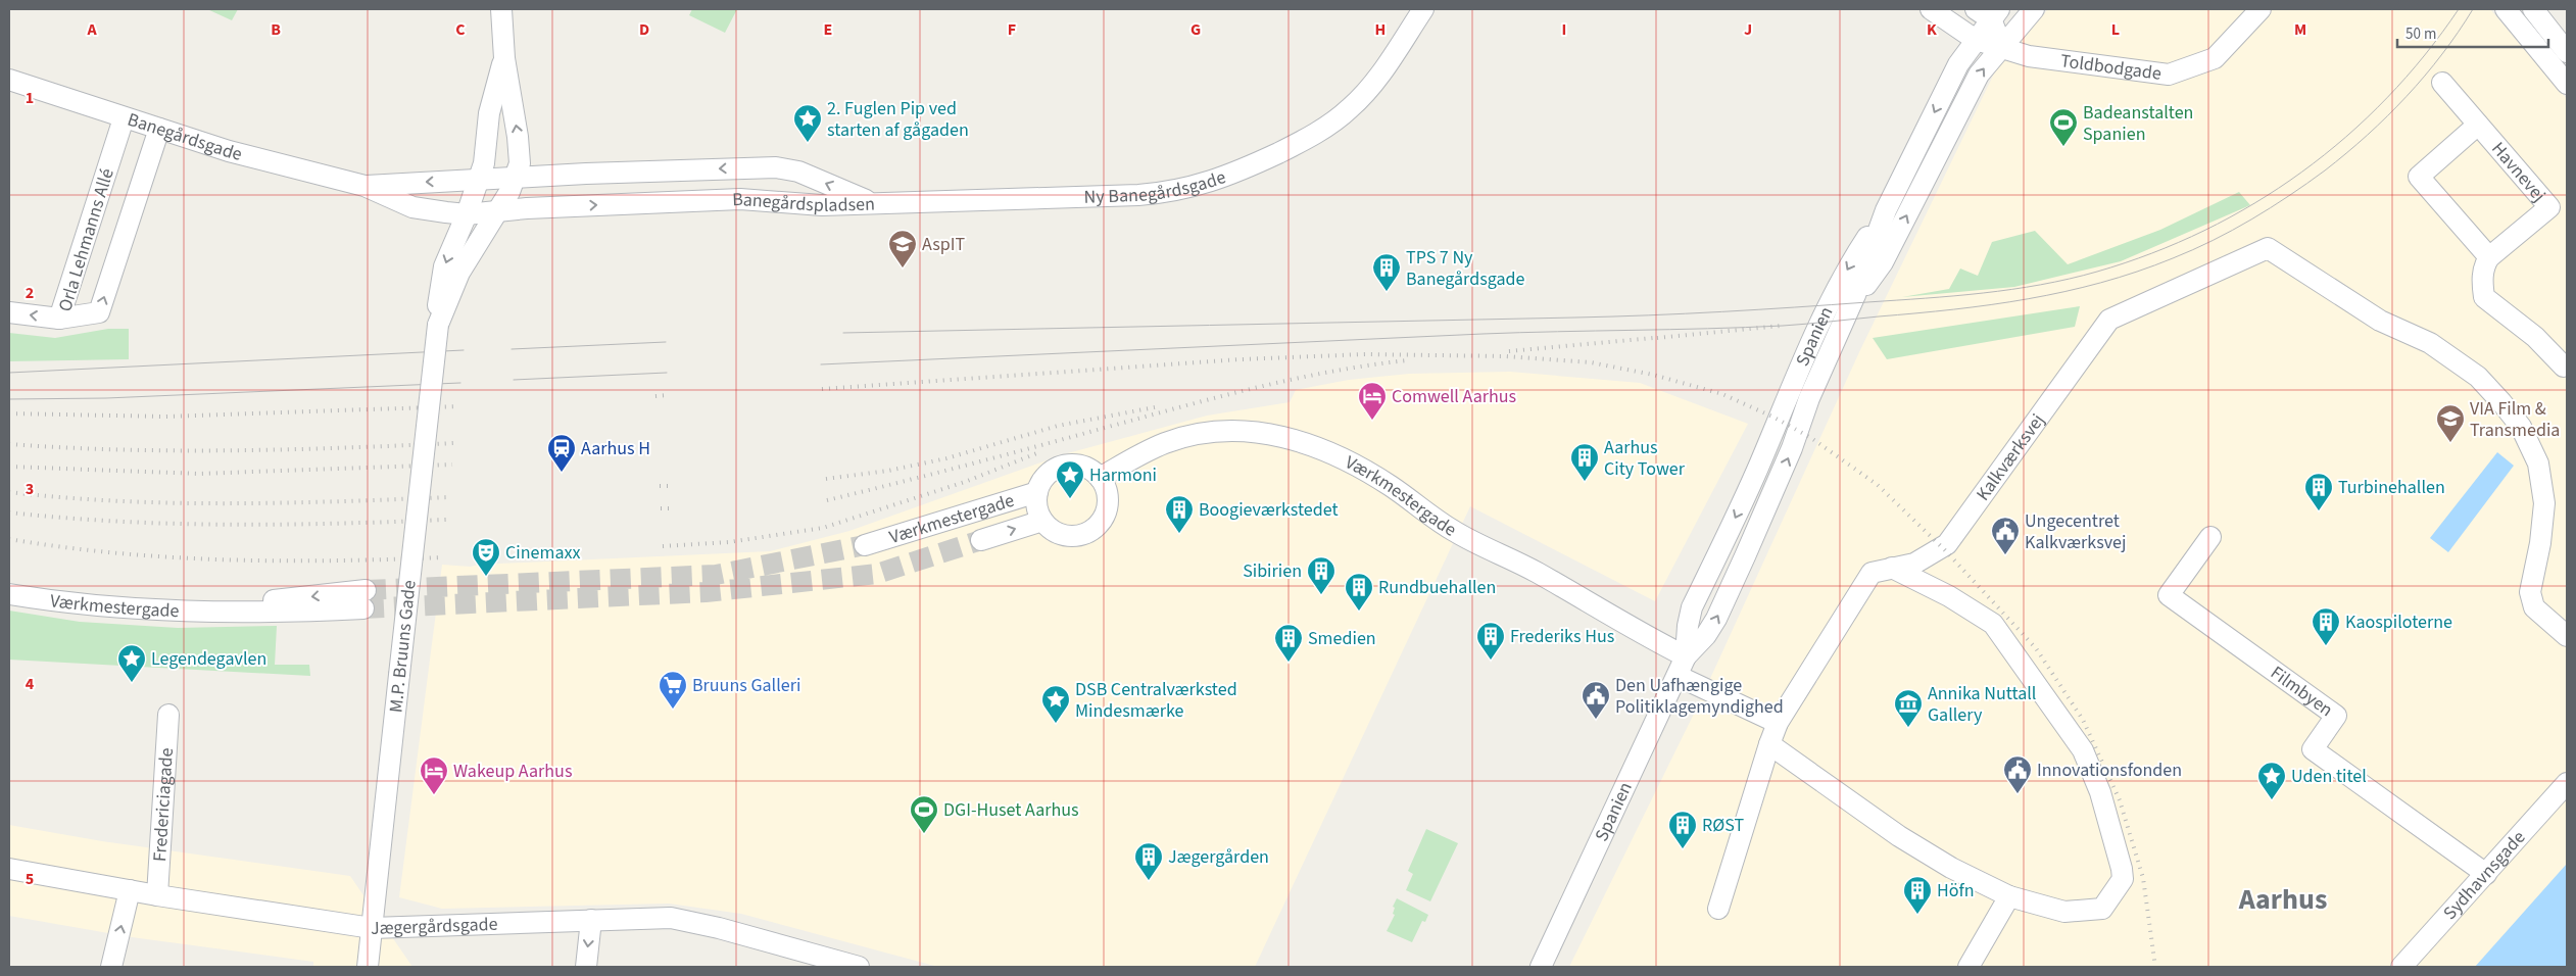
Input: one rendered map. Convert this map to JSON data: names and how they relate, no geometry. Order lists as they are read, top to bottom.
{
  "streets": {
    "street": [
      "Toldbodgade",
      "Banegårdsgade",
      "Havnevej",
      "Ny Banegårdsgade",
      "Banegårdspladsen",
      "Orla Lehmanns Allé",
      "Spanien",
      "Kalkværksvej",
      "Værkmestergade",
      "M.P. Bruuns Gade",
      "Filmbyen",
      "Fredericiagade",
      "Sydhavnsgade",
      "Jægergårdsgade"
    ]
  },
  "crossings": [
    ["Toldbodgade", "Spanien"],
    ["Banegårdsgade", "Banegårdspladsen"],
    ["Banegårdsgade", "Orla Lehmanns Allé"],
    ["Ny Banegårdsgade", "Banegårdspladsen"],
    ["Spanien", "Værkmestergade"],
    ["M.P. Bruuns Gade", "Jægergårdsgade"],
    ["Filmbyen", "Sydhavnsgade"],
    ["Fredericiagade", "Jægergårdsgade"]
  ],
  "districts": ["Aarhus"],
  "places": {
    "place": [
      "2. Fuglen Pip ved starten af gågaden",
      "Harmoni",
      "Legendegavlen",
      "DSB Centralværksted Mindesmærke",
      "Uden titel"
    ],
    "sports": ["Badeanstalten Spanien", "DGI-Huset Aarhus"],
    "school or university": ["AspIT", "VIA Film & Transmedia"],
    "building": [
      "TPS 7 Ny Banegårdsgade",
      "Aarhus City Tower",
      "Turbinehallen",
      "Boogieværkstedet",
      "Sibirien",
      "Rundbuehallen",
      "Kaospiloterne",
      "Frederiks Hus",
      "Smedien",
      "RØST",
      "Jægergården",
      "Höfn"
    ],
    "hotel": ["Comwell Aarhus", "Wakeup Aarhus"],
    "station": ["Aarhus H"],
    "public building": ["Ungecentret Kalkværksvej", "Den Uafhængige Politiklagemyndighed", "Innovationsfonden"],
    "theatre": ["Cinemaxx"],
    "supermarket": ["Bruuns Galleri"],
    "museum": ["Annika Nuttall Gallery"]
  },
  "scale_bar": "50 m",
  "grid": {
    "columns": [
      "A",
      "B",
      "C",
      "D",
      "E",
      "F",
      "G",
      "H",
      "I",
      "J",
      "K",
      "L",
      "M"
    ],
    "rows": [
      "1",
      "2",
      "3",
      "4",
      "5"
    ]
  }
}
